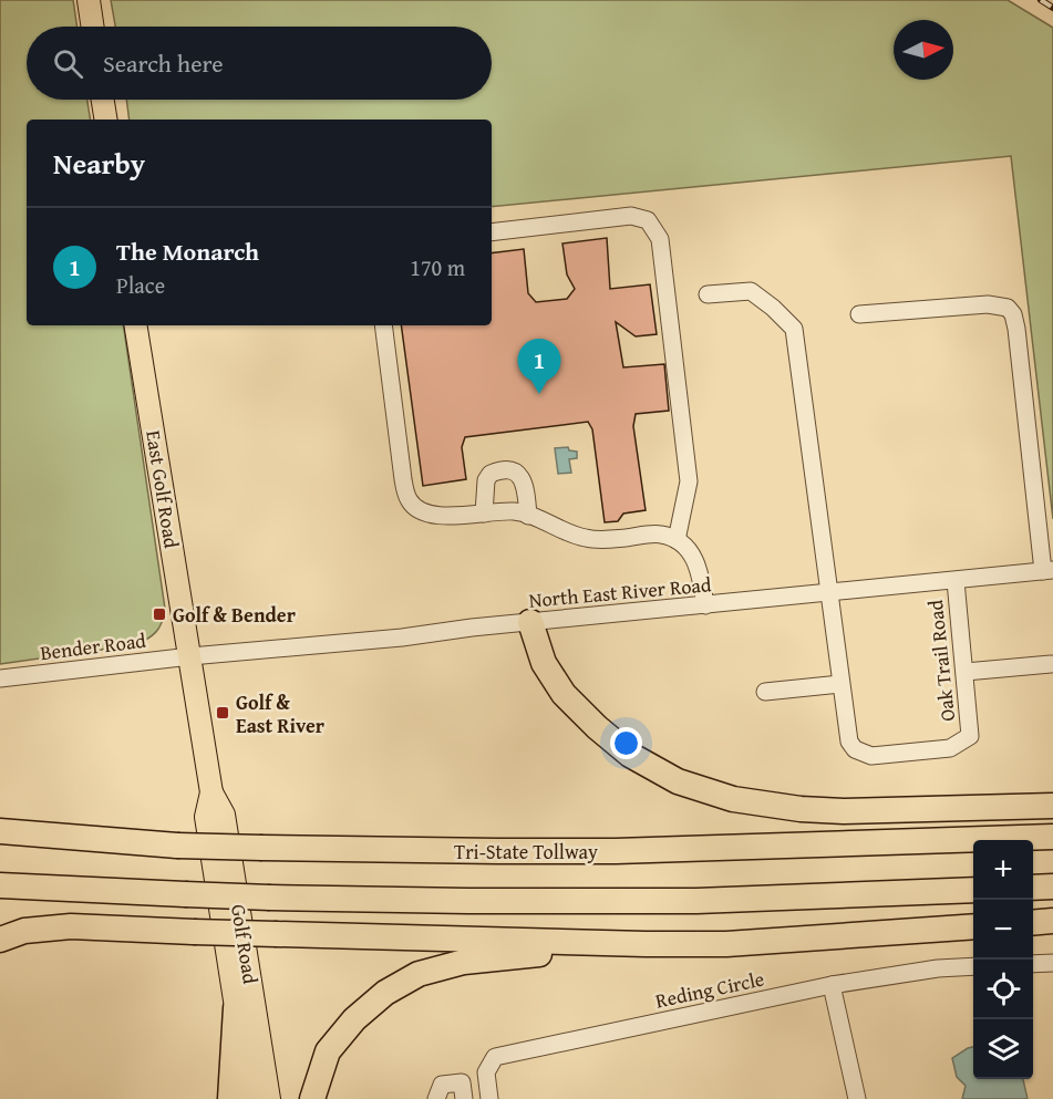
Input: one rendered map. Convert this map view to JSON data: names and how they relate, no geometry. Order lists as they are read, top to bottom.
{
  "streets": {
    "highway": ["Tri-State Tollway"],
    "main road": ["East Golf Road", "Golf Road"],
    "street": [
      "North East River Road",
      "Bender Road",
      "Oak Trail Road",
      "Reding Circle"
    ]
  },
  "crossings": [
    ["East Golf Road", "North East River Road"],
    ["East Golf Road", "Bender Road"],
    ["East Golf Road", "Golf Road"],
    ["North East River Road", "Bender Road"],
    ["North East River Road", "Oak Trail Road"],
    ["North East River Road", "Golf Road"],
    ["Bender Road", "Golf Road"]
  ],
  "places": {
    "transit": ["Golf & Bender", "Golf & East River"]
  },
  "north": "right",
  "page": {
    "search": "Search here",
    "heading": "Nearby",
    "list": [
      {
        "mark": "1",
        "name": "The Monarch",
        "note": "Place",
        "value": "170 m"
      }
    ],
    "pins": "1",
    "map_buttons": ["+", "−"]
  }
}
